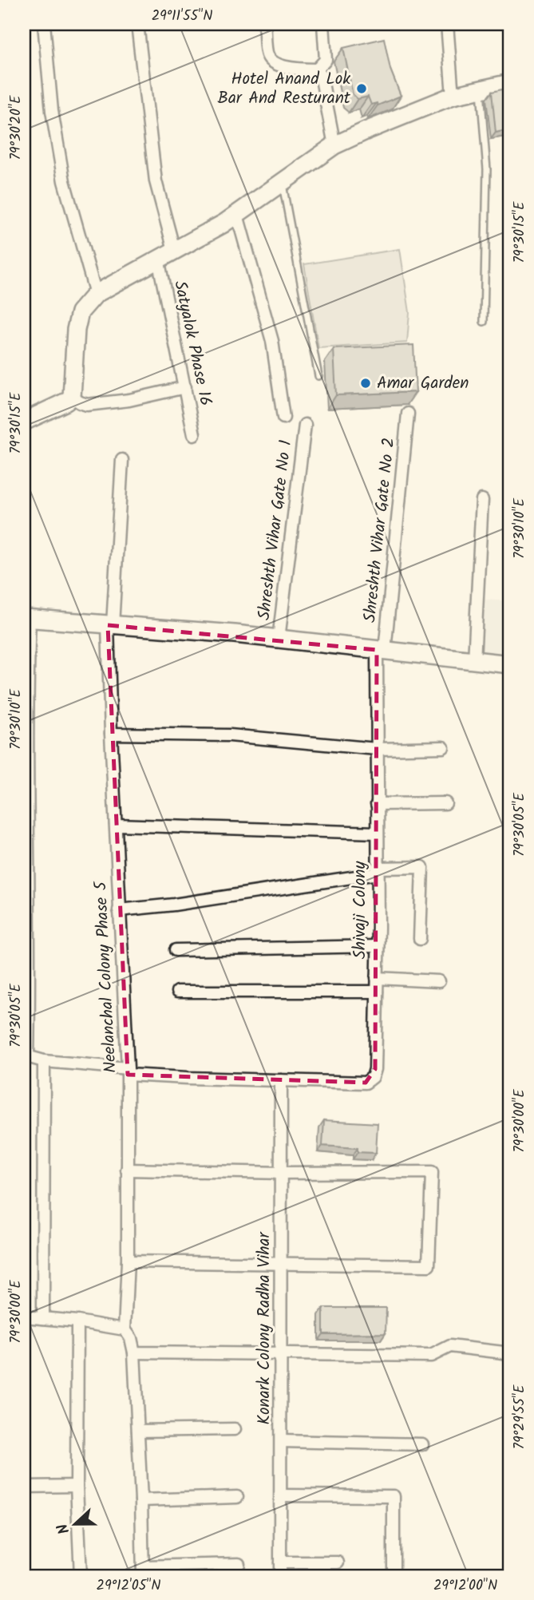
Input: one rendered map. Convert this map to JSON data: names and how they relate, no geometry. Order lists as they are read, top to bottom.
{
  "streets": {
    "street": [
      "Satyalok Phase 16",
      "Shreshth Vihar Gate No 1",
      "Shreshth Vihar Gate No 2",
      "Shivaji Colony",
      "Neelanchal Colony Phase 5",
      "Konark Colony Radha Vihar"
    ]
  },
  "crossings": [
    ["Shreshth Vihar Gate No 2", "Shivaji Colony"],
    ["Shivaji Colony", "Neelanchal Colony Phase 5"],
    ["Shivaji Colony", "Konark Colony Radha Vihar"]
  ],
  "places": ["Hotel Anand Lok Bar And Resturant", "Amar Garden"],
  "north": "left",
  "coordinates": [
    "29°11'55\"N",
    "79°30'20\"E",
    "79°30'15\"E",
    "79°30'10\"E",
    "79°30'05\"E",
    "79°30'00\"E",
    "79°29'55\"E",
    "29°12'05\"N",
    "29°12'00\"N"
  ]
}
